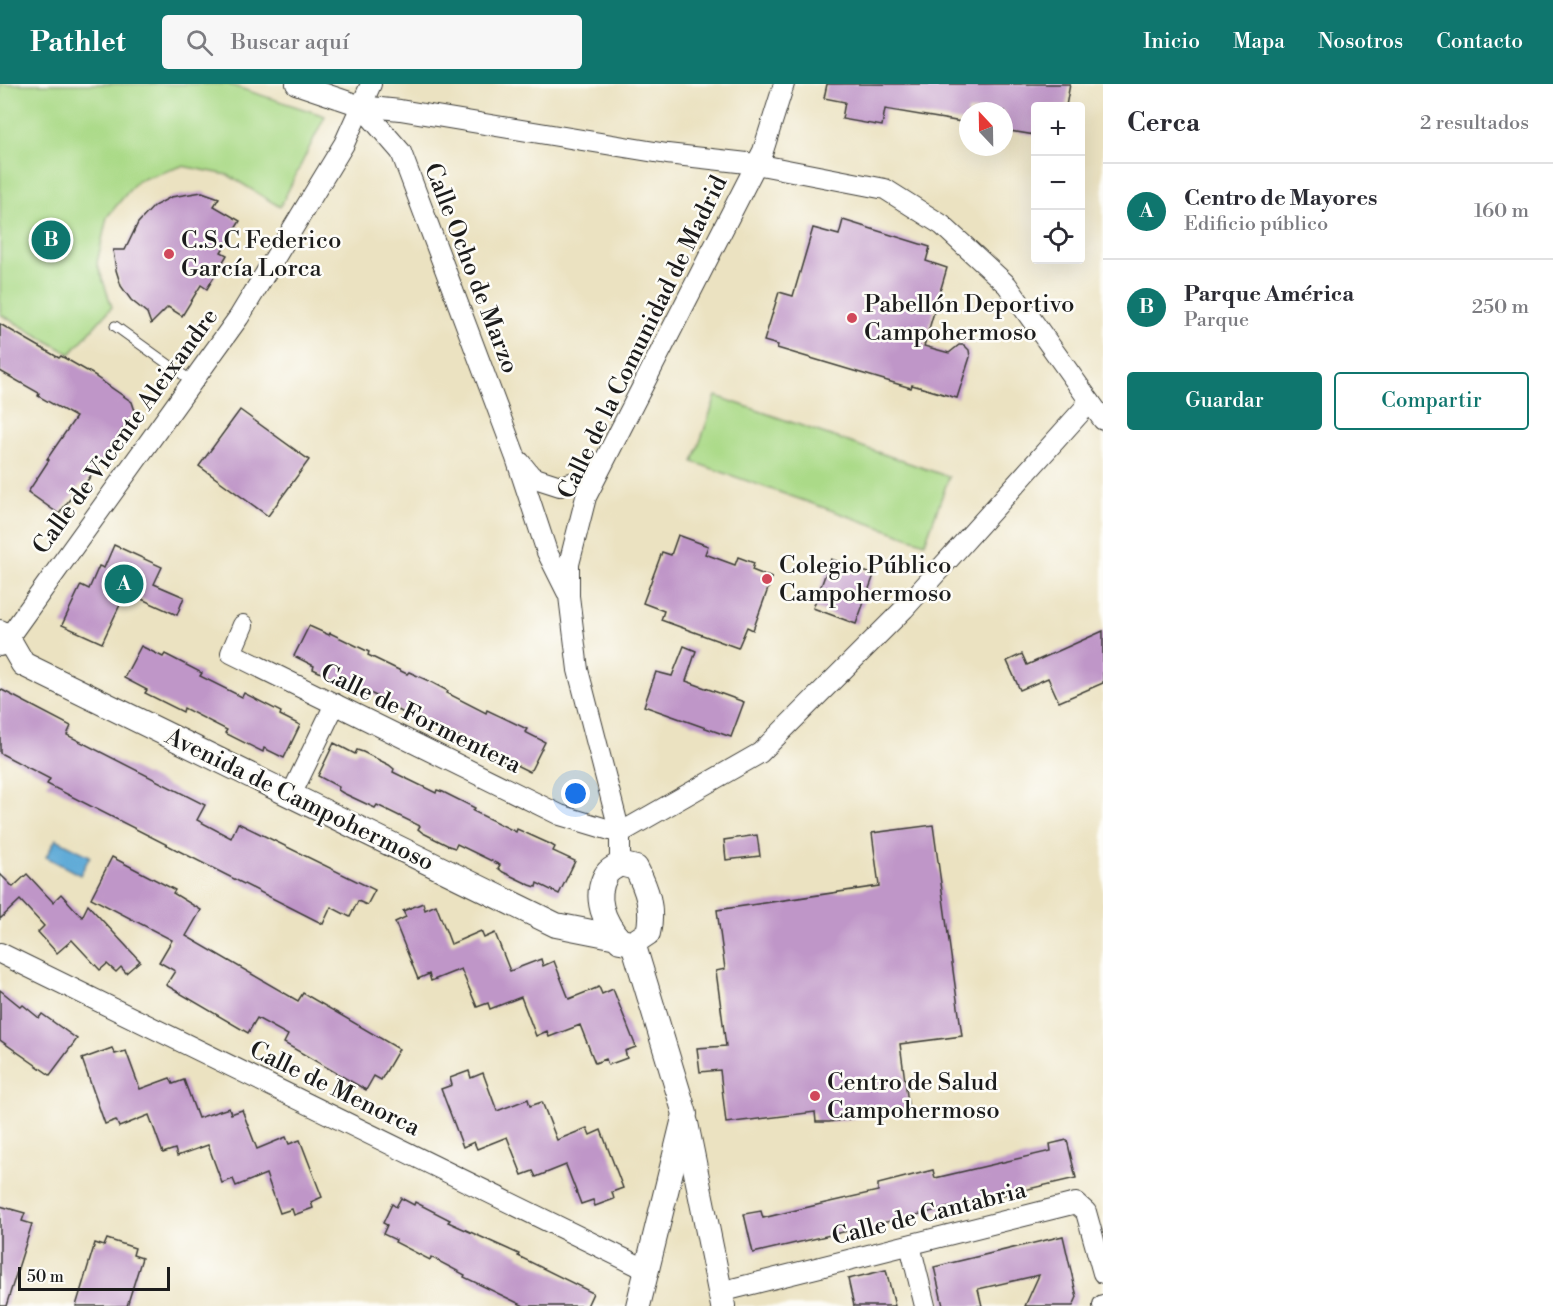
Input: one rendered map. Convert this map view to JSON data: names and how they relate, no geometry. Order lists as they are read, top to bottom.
{
  "streets": {
    "street": [
      "Calle Ocho de Marzo",
      "Calle de la Comunidad de Madrid",
      "Calle de Vicente Aleixandre",
      "Calle de Formentera",
      "Avenida de Campohermoso",
      "Calle de Menorca",
      "Calle de Cantabria"
    ]
  },
  "crossings": [
    ["Calle Ocho de Marzo", "Calle de la Comunidad de Madrid"],
    ["Calle Ocho de Marzo", "Calle de Vicente Aleixandre"],
    ["Calle de la Comunidad de Madrid", "Calle de Formentera"],
    ["Calle de la Comunidad de Madrid", "Avenida de Campohermoso"],
    ["Calle de Vicente Aleixandre", "Avenida de Campohermoso"]
  ],
  "places": [
    "C.S.C Federico García Lorca",
    "Pabellón Deportivo Campohermoso",
    "Colegio Público Campohermoso",
    "Centro de Salud Campohermoso"
  ],
  "scale_bar": "50 m",
  "north": "top",
  "page": {
    "header": "Pathlet",
    "search": "Buscar aquí",
    "nav": [
      "Inicio",
      "Mapa",
      "Nosotros",
      "Contacto"
    ],
    "heading": ["Cerca", "2 resultados"],
    "map_buttons": ["+", "−"],
    "list": [
      {
        "mark": "A",
        "name": "Centro de Mayores",
        "note": "Edificio público",
        "value": "160 m"
      },
      {
        "mark": "B",
        "name": "Parque América",
        "note": "Parque",
        "value": "250 m"
      }
    ],
    "pins": ["B", "A"],
    "buttons": ["Guardar", "Compartir"],
    "scale": "50 m"
  }
}
